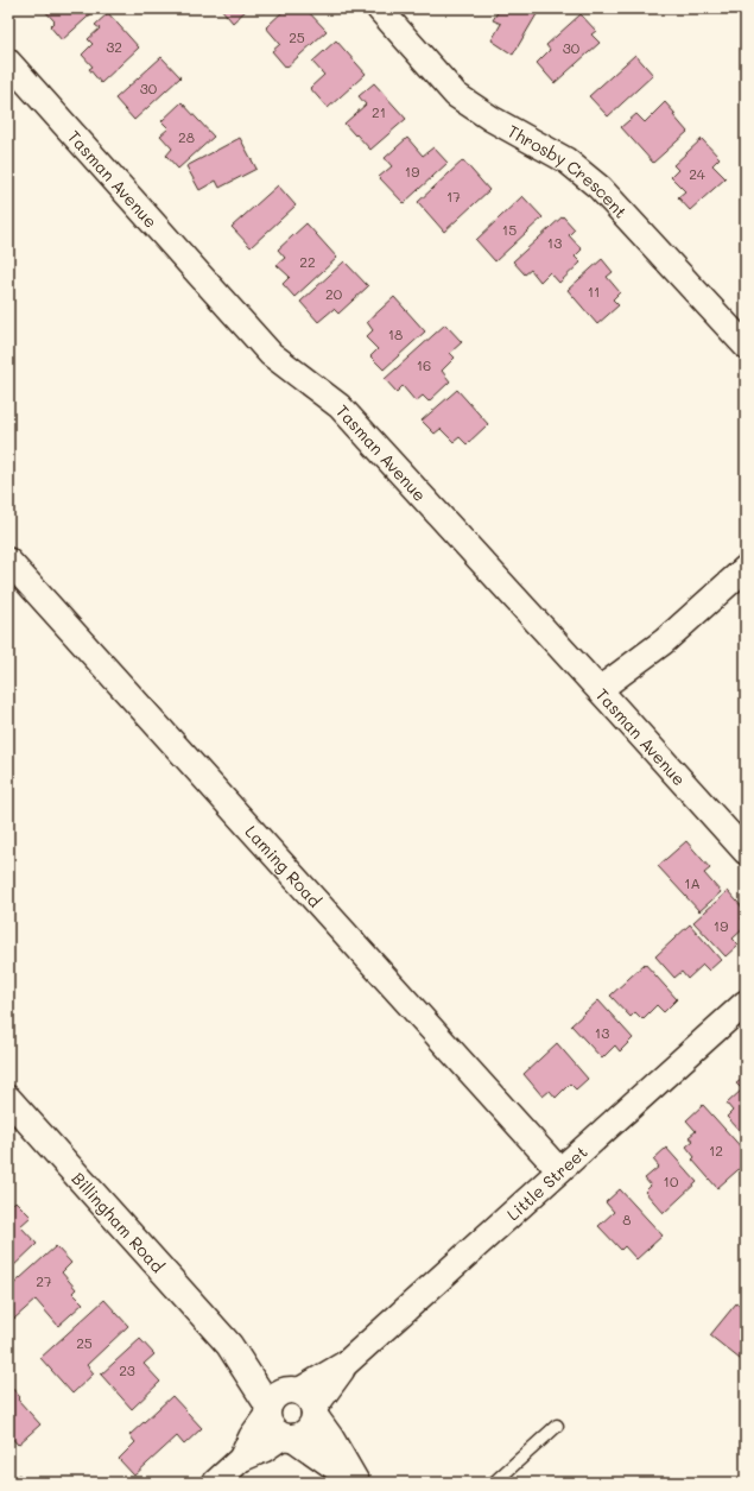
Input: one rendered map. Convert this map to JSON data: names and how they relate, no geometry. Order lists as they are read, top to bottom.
{
  "streets": {
    "street": [
      "Throsby Crescent",
      "Tasman Avenue",
      "Laming Road",
      "Little Street",
      "Billingham Road"
    ]
  },
  "crossings": [
    ["Laming Road", "Little Street"],
    ["Little Street", "Billingham Road"]
  ],
  "house_numbers": [
    "25",
    "32",
    "30",
    "30",
    "21",
    "28",
    "19",
    "24",
    "17",
    "15",
    "13",
    "22",
    "11",
    "20",
    "18",
    "16",
    "1A",
    "19",
    "13",
    "12",
    "10",
    "8",
    "27",
    "25",
    "23"
  ]
}
